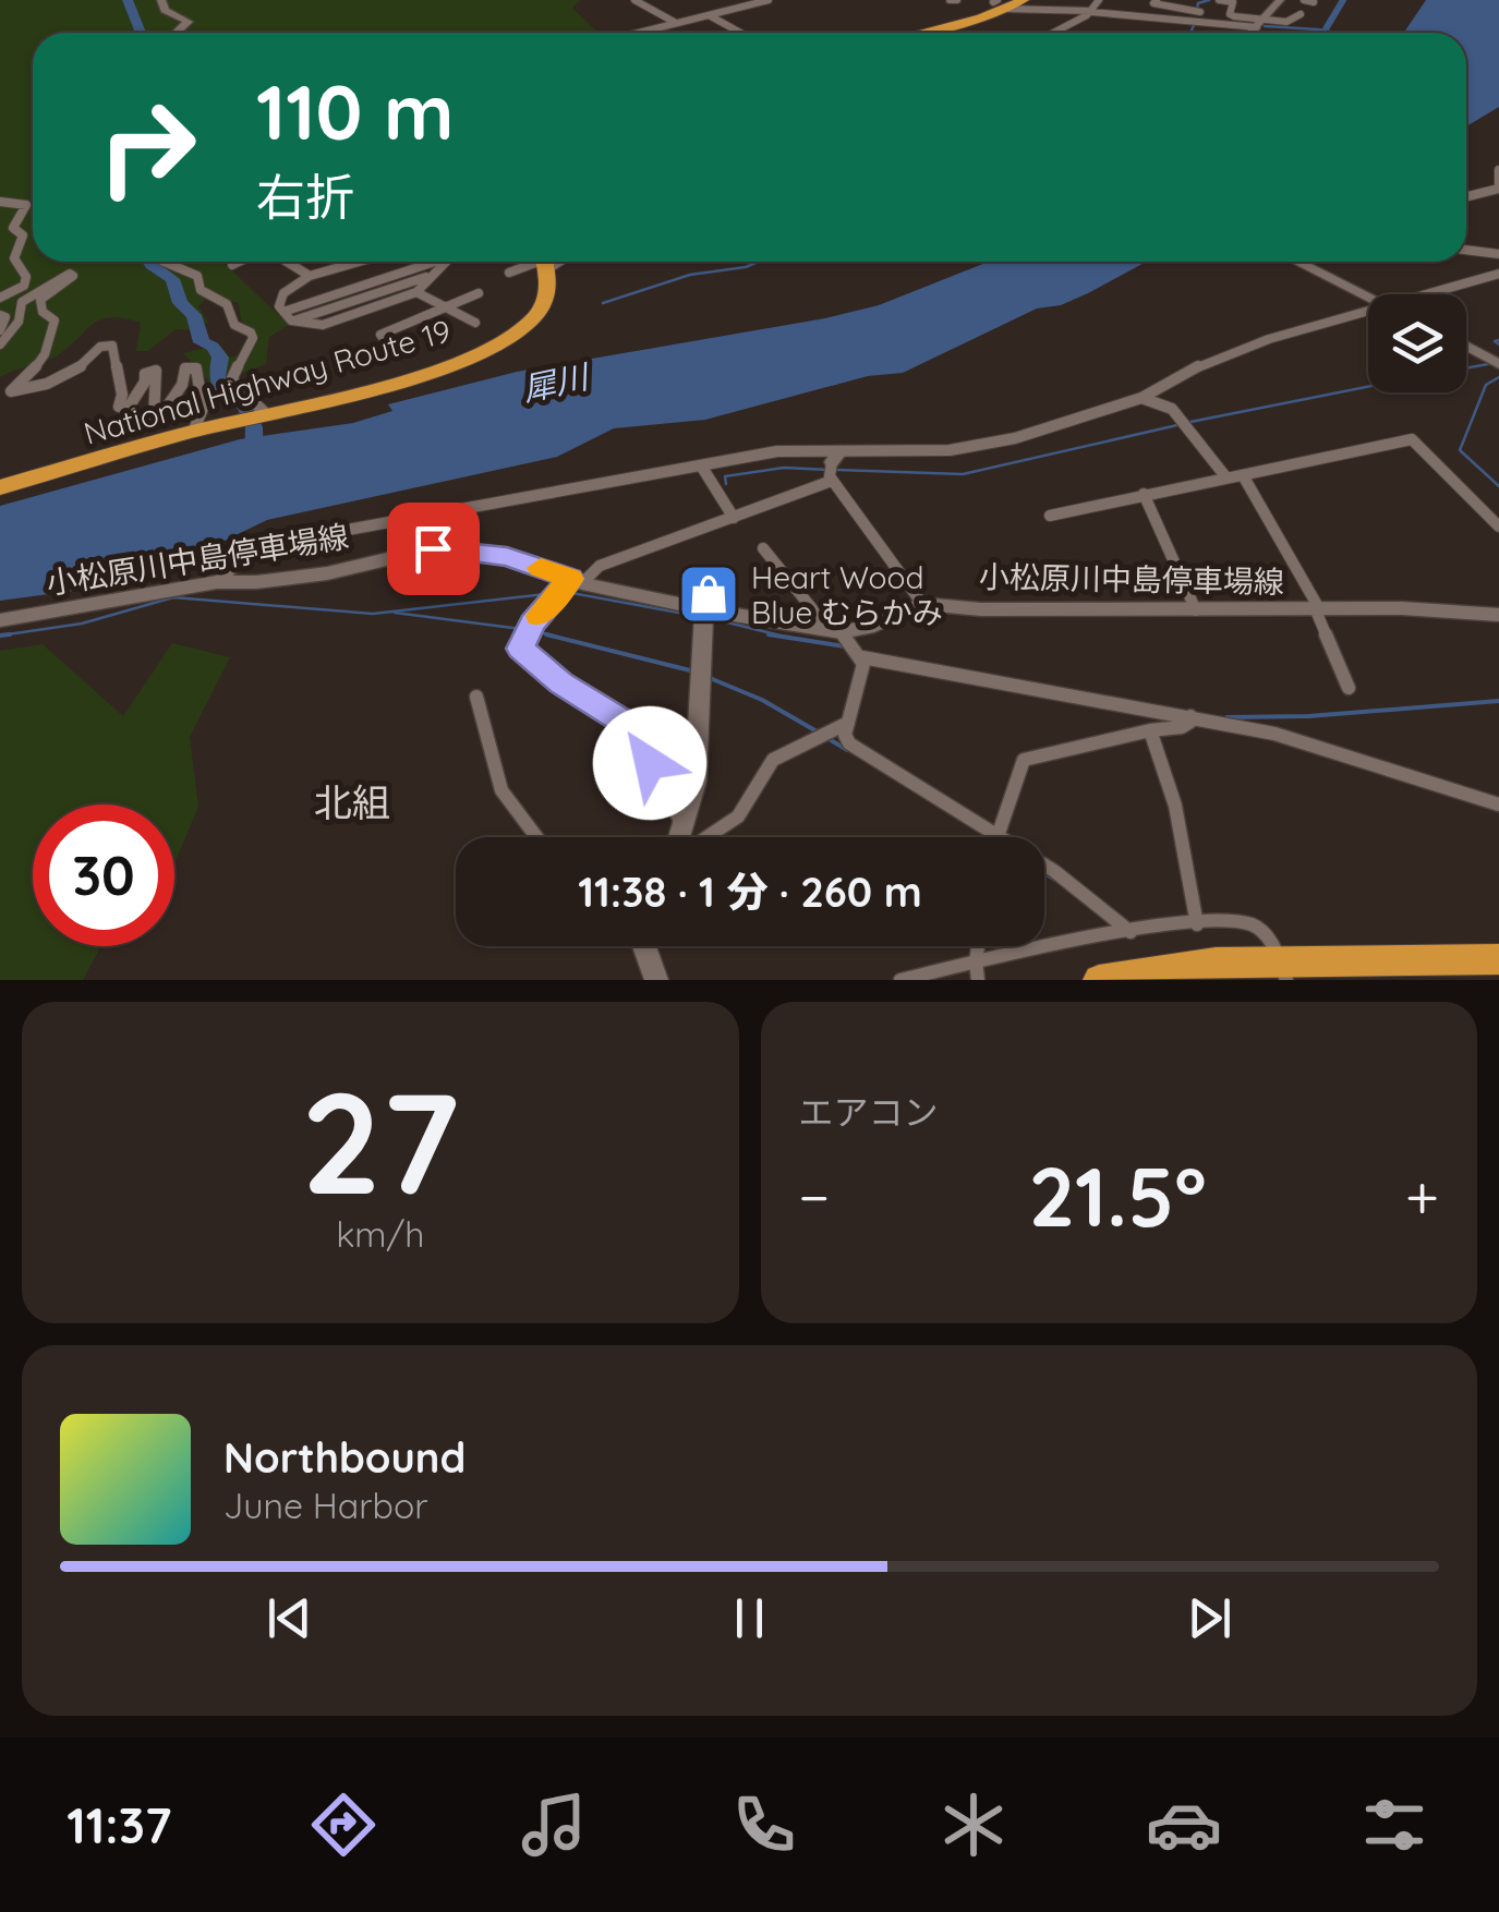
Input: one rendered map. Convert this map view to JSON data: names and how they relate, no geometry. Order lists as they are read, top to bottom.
{
  "streets": {
    "highway": ["National Highway Route 19"],
    "main road": ["小松原川中島停車場線"]
  },
  "districts": ["北組"],
  "water": ["犀川"],
  "places": {
    "shop": ["Heart Wood Blue むらかみ"]
  },
  "page": {
    "turn": ["110 m", "右折"],
    "limit": "30",
    "trip": "11:38 · 1 分 · 260 m",
    "tile": [
      ["27", "km/h"],
      "エアコン"
    ],
    "heat": ["−", "21.5°", "+"],
    "song": ["Northbound", "June Harbor"],
    "tabs": "11:37"
  }
}
